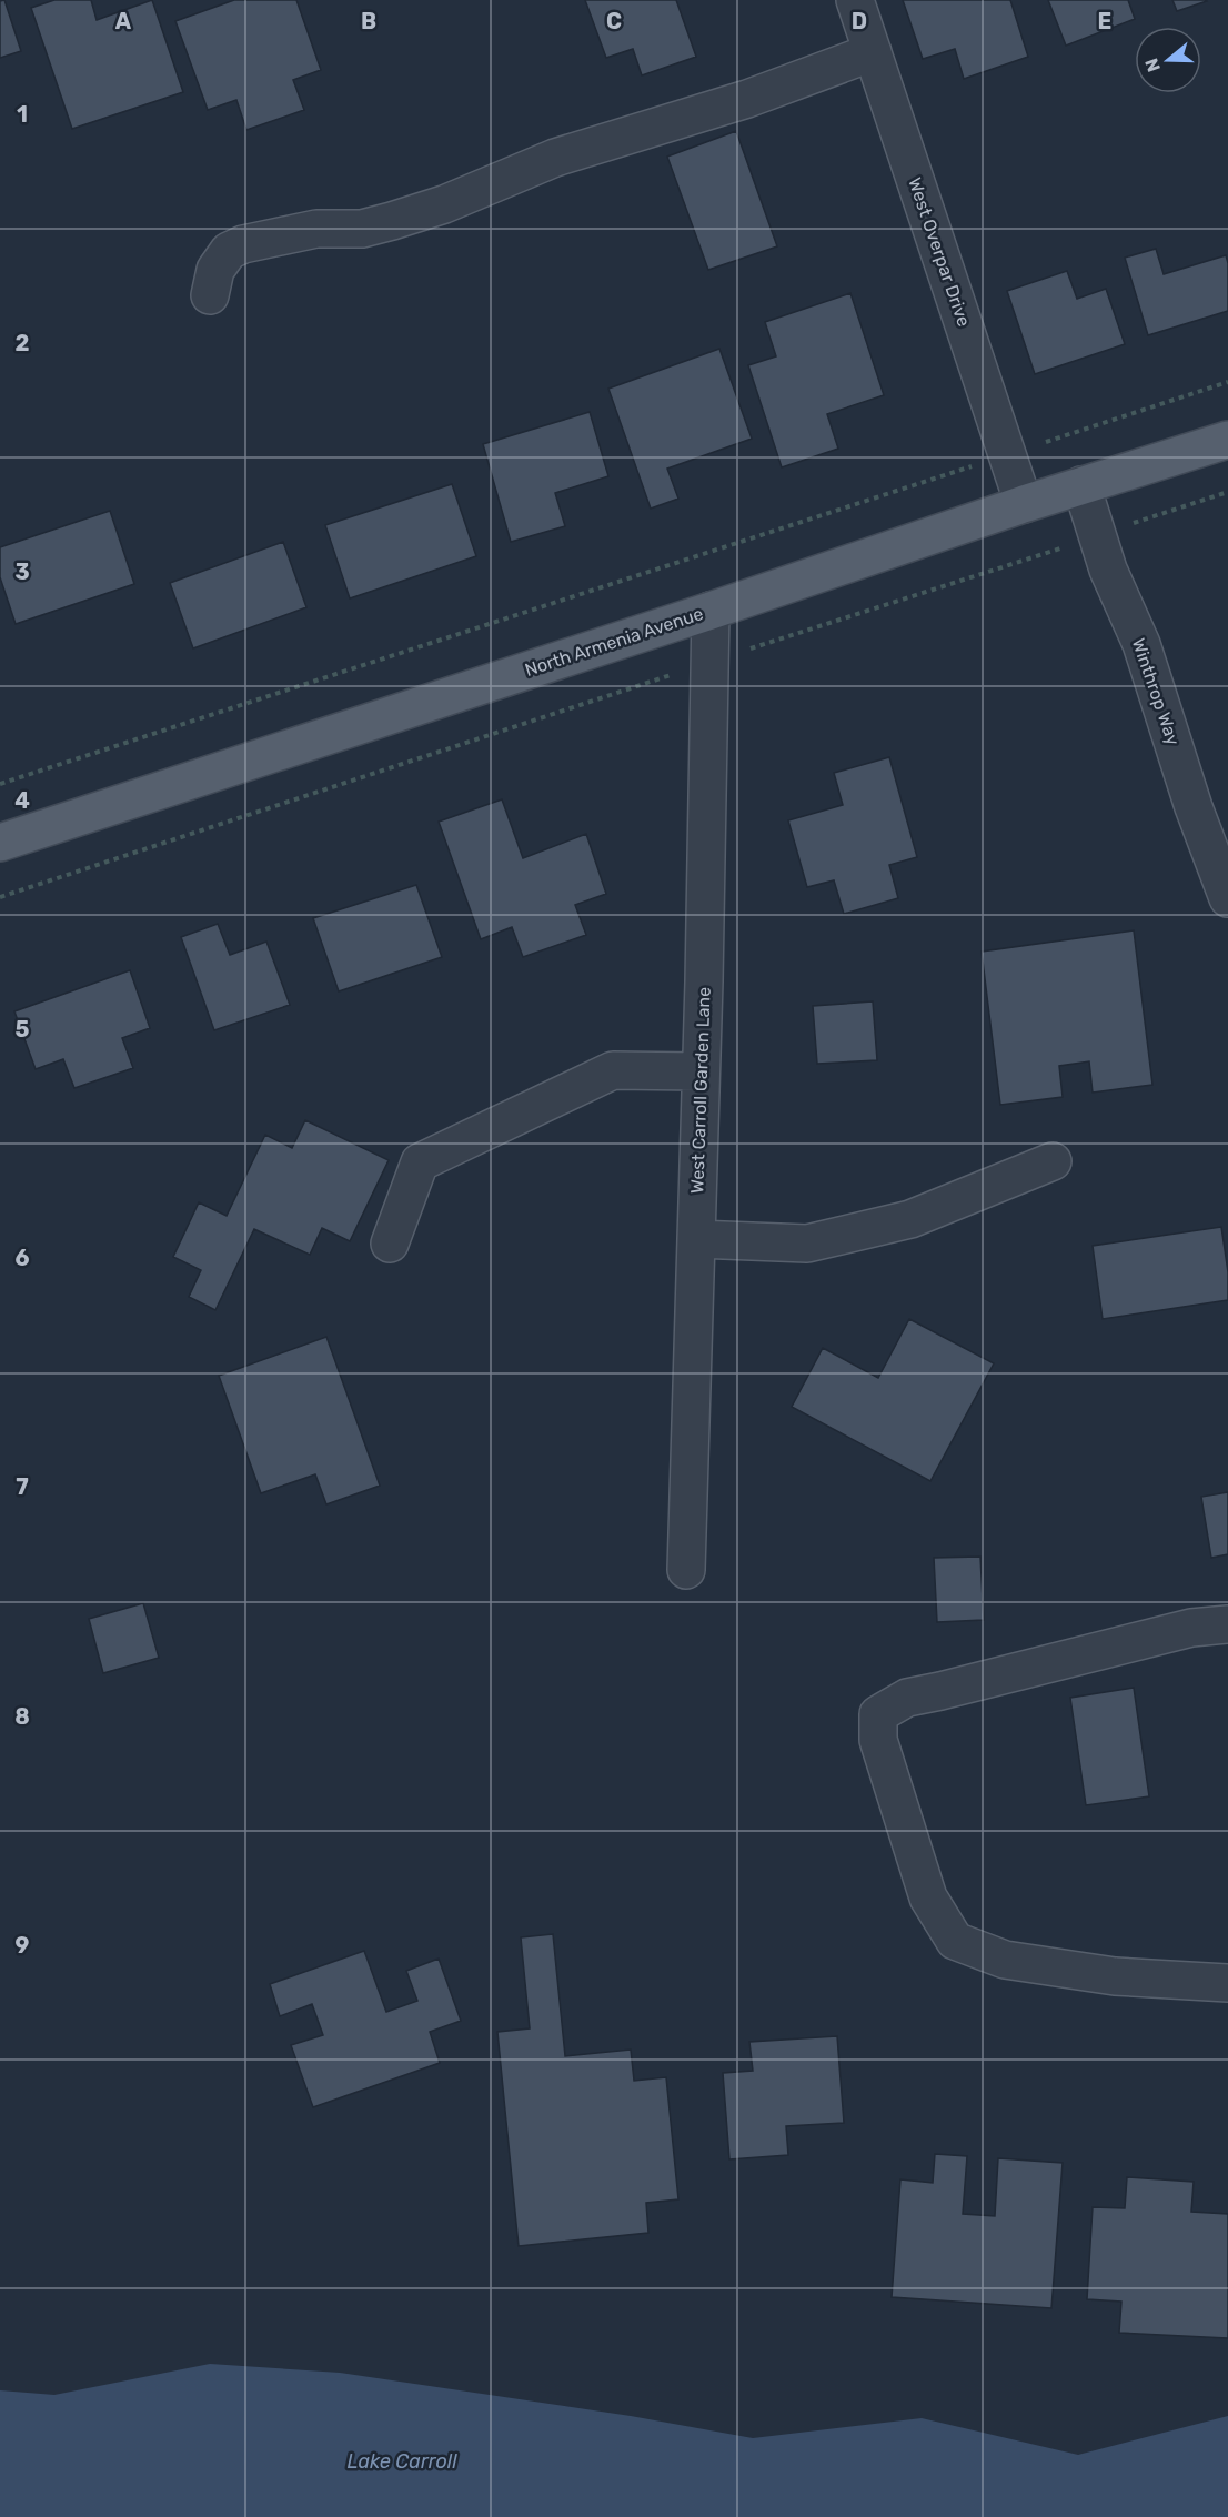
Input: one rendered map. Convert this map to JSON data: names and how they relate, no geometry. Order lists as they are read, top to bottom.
{
  "streets": {
    "main road": ["North Armenia Avenue"],
    "street": ["West Overpar Drive", "Winthrop Way", "West Carroll Garden Lane"]
  },
  "crossings": [
    ["West Overpar Drive", "North Armenia Avenue"],
    ["North Armenia Avenue", "Winthrop Way"],
    ["North Armenia Avenue", "West Carroll Garden Lane"]
  ],
  "water": ["Lake Carroll"],
  "north": "left",
  "grid": {
    "columns": [
      "A",
      "B",
      "C",
      "D",
      "E"
    ],
    "rows": [
      "1",
      "2",
      "3",
      "4",
      "5",
      "6",
      "7",
      "8",
      "9"
    ]
  }
}
